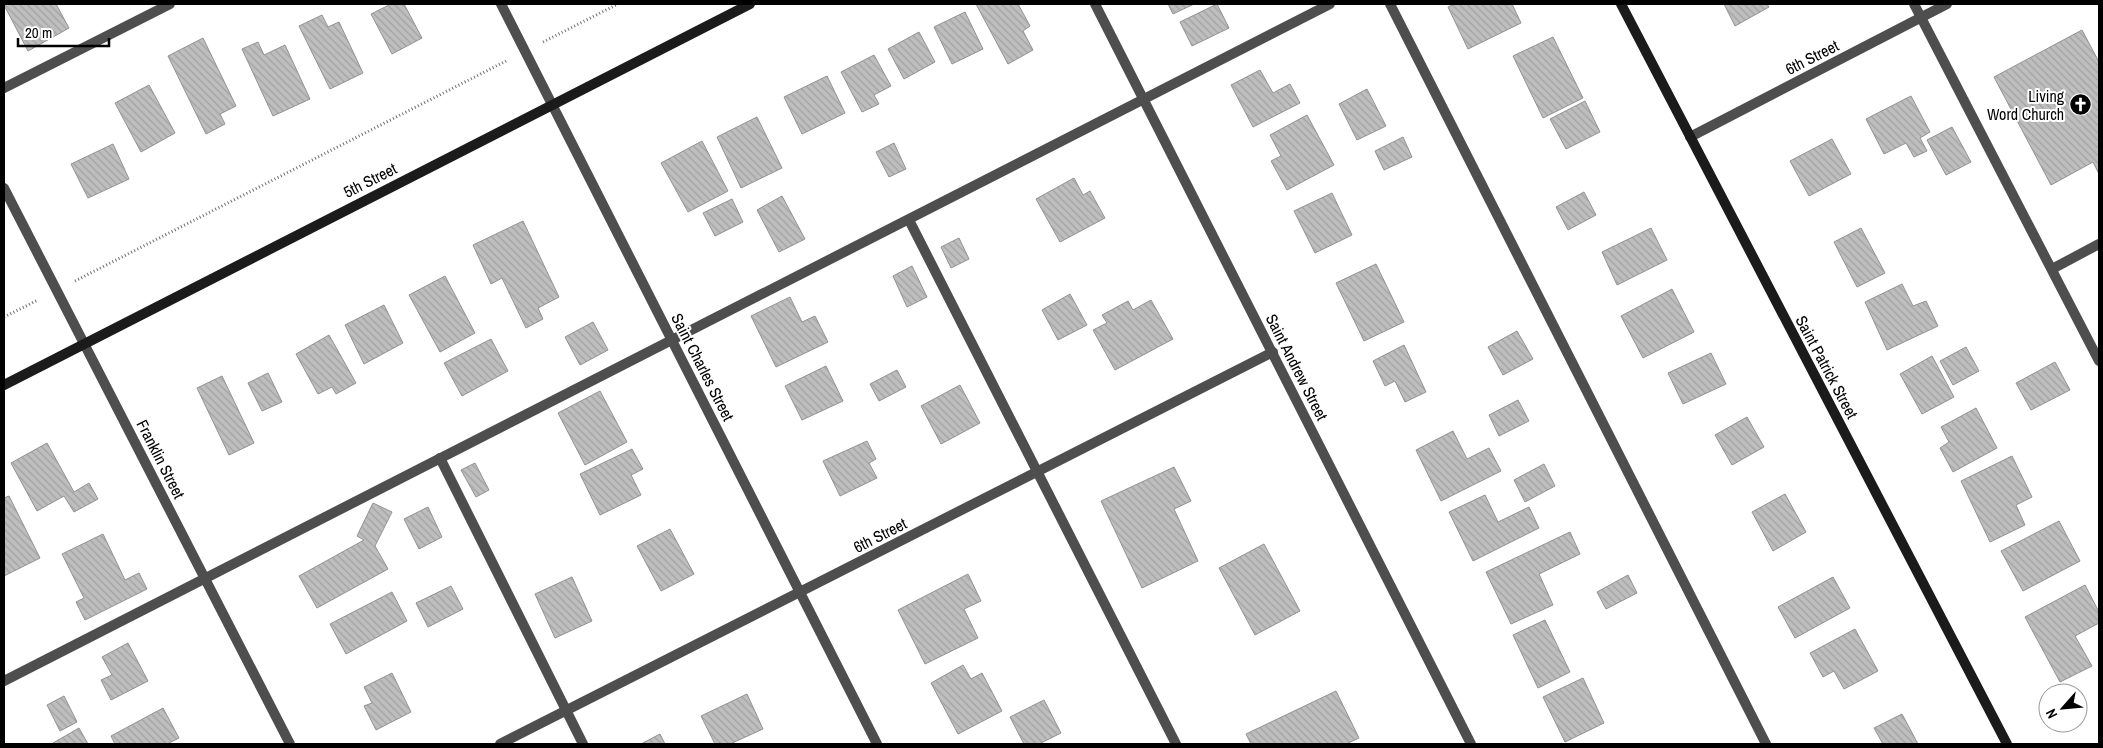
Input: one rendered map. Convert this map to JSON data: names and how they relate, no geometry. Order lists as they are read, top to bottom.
{
  "streets": {
    "main road": ["5th Street", "Saint Patrick Street"],
    "street": [
      "6th Street",
      "Saint Charles Street",
      "Saint Andrew Street",
      "Franklin Street"
    ]
  },
  "crossings": [
    ["6th Street", "Saint Charles Street"],
    ["6th Street", "Saint Andrew Street"],
    ["6th Street", "Saint Patrick Street"],
    ["5th Street", "Saint Charles Street"],
    ["5th Street", "Franklin Street"]
  ],
  "places": {
    "church": ["Living Word Church"]
  },
  "scale_bar": "20 m",
  "north": "bottom left"
}
